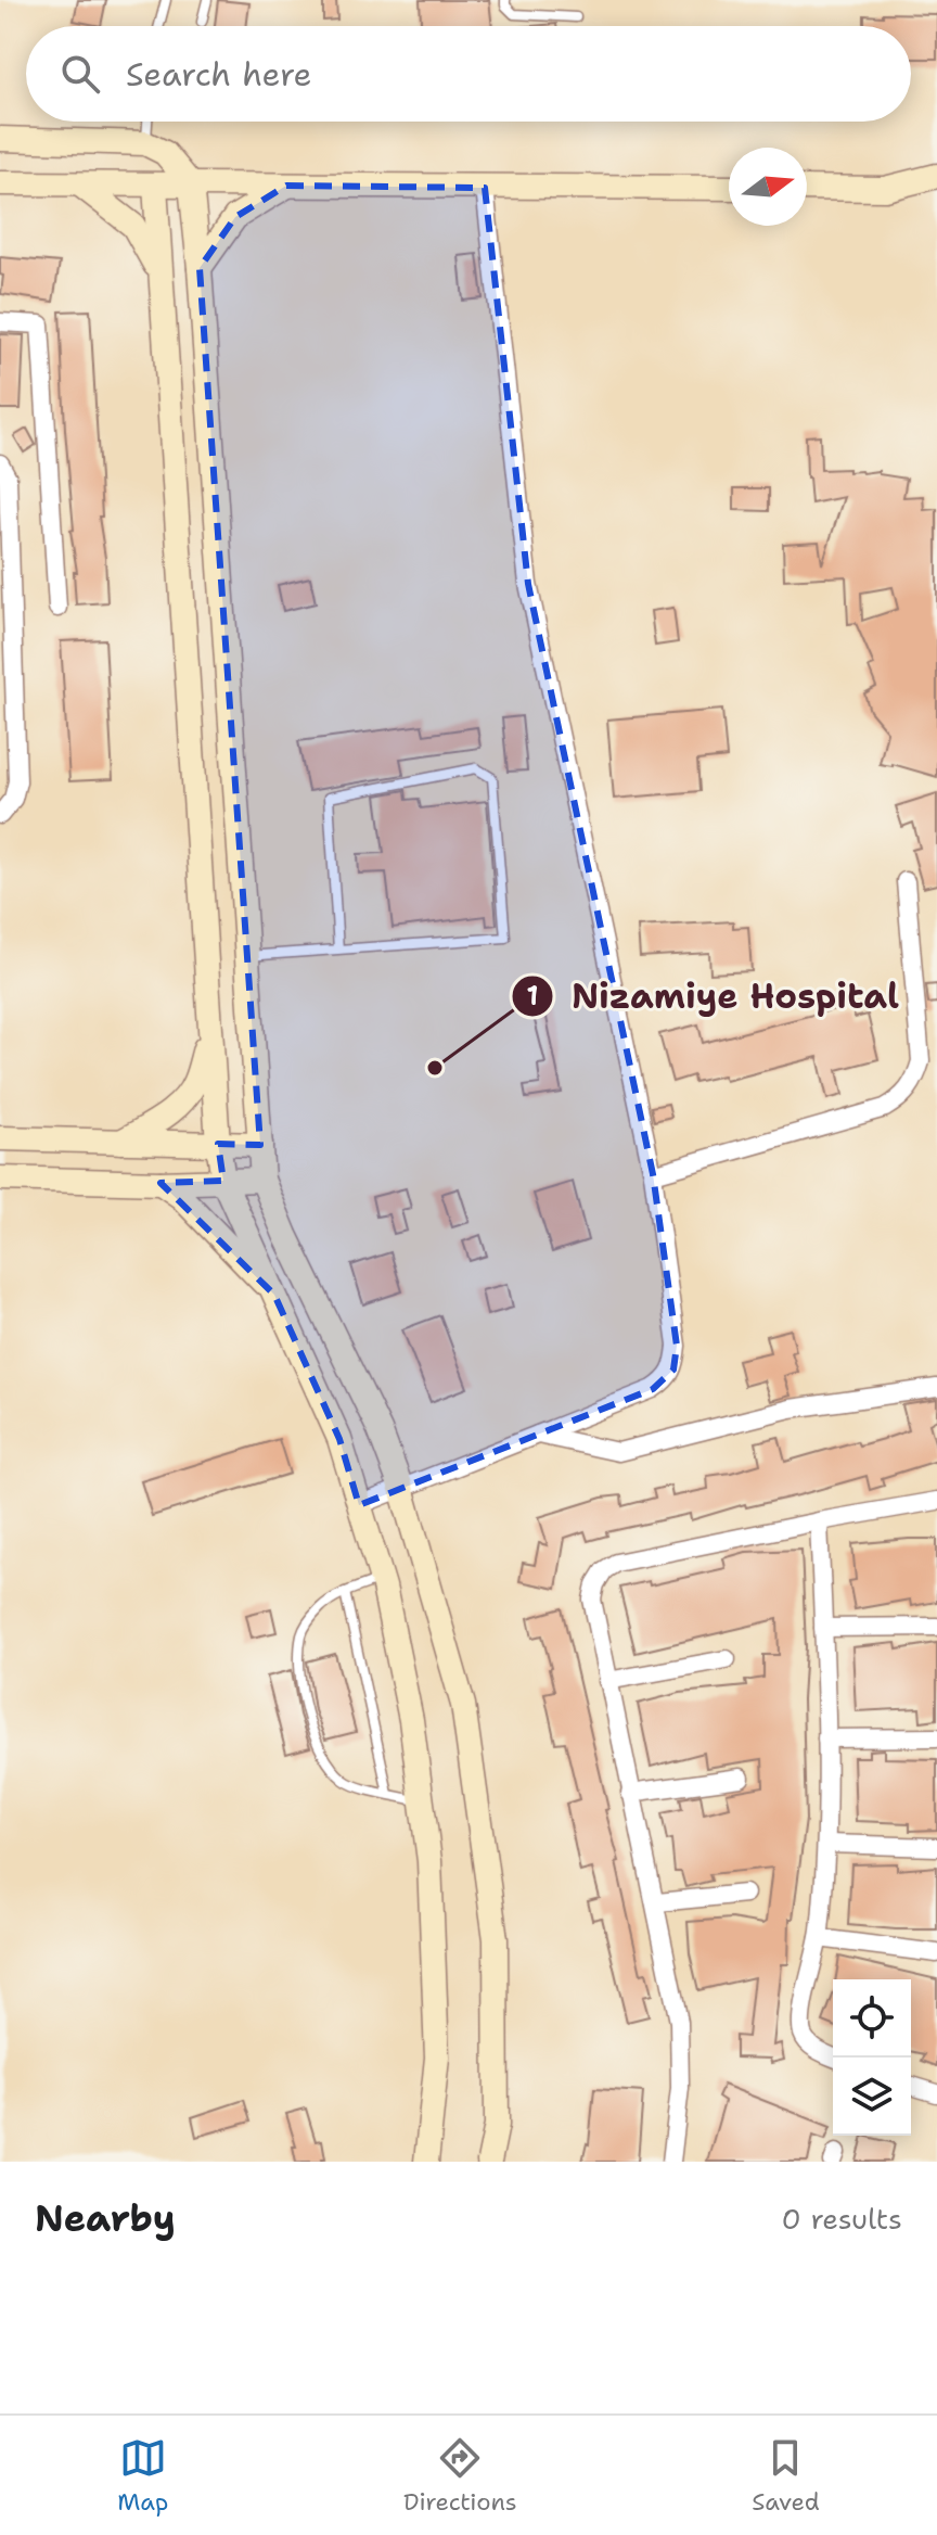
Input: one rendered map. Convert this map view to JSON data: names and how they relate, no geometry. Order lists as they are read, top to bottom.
{
  "places": ["Nizamiye Hospital"],
  "north": "right",
  "page": {
    "search": "Search here",
    "heading": ["Nearby", "0 results"],
    "nav": ["Map", "Directions", "Saved"]
  }
}
